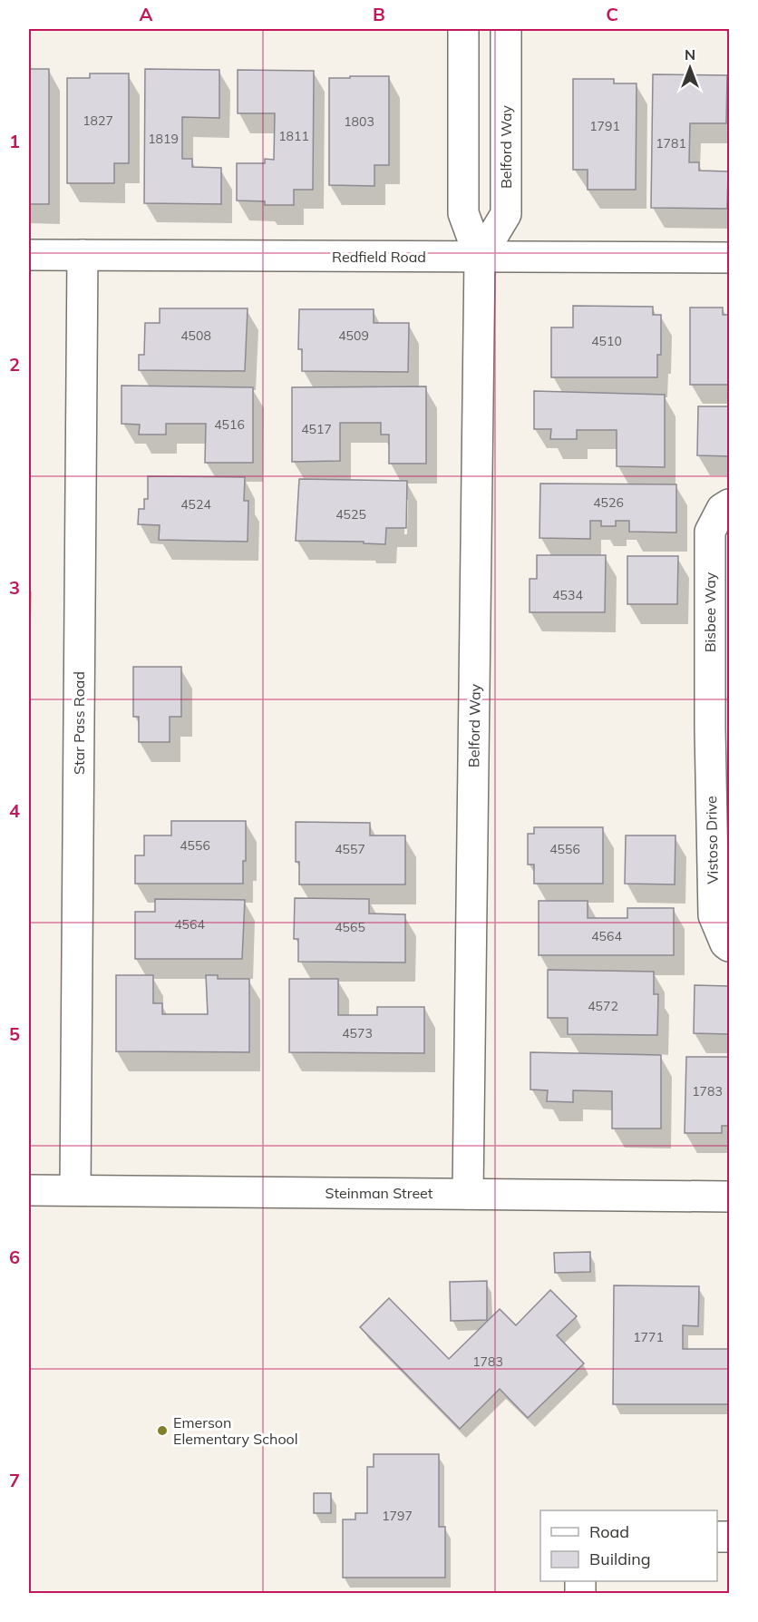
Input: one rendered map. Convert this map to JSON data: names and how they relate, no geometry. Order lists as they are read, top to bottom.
{
  "streets": {
    "street": [
      "Belford Way",
      "Redfield Road",
      "Bisbee Way",
      "Star Pass Road",
      "Vistoso Drive",
      "Steinman Street"
    ]
  },
  "crossings": [
    ["Belford Way", "Redfield Road"],
    ["Belford Way", "Steinman Street"],
    ["Redfield Road", "Star Pass Road"],
    ["Bisbee Way", "Vistoso Drive"],
    ["Star Pass Road", "Steinman Street"]
  ],
  "places": ["Emerson Elementary School"],
  "house_numbers": [
    "1827",
    "1803",
    "1791",
    "1811",
    "1819",
    "1781",
    "4508",
    "4509",
    "4510",
    "4516",
    "4517",
    "4526",
    "4524",
    "4525",
    "4534",
    "4556",
    "4557",
    "4556",
    "4564",
    "4565",
    "4564",
    "4572",
    "4573",
    "1783",
    "1771",
    "1783",
    "1797"
  ],
  "legend": ["Road", "Building"],
  "north": "top",
  "grid": {
    "columns": ["A", "B", "C"],
    "rows": [
      "1",
      "2",
      "3",
      "4",
      "5",
      "6",
      "7"
    ]
  }
}
